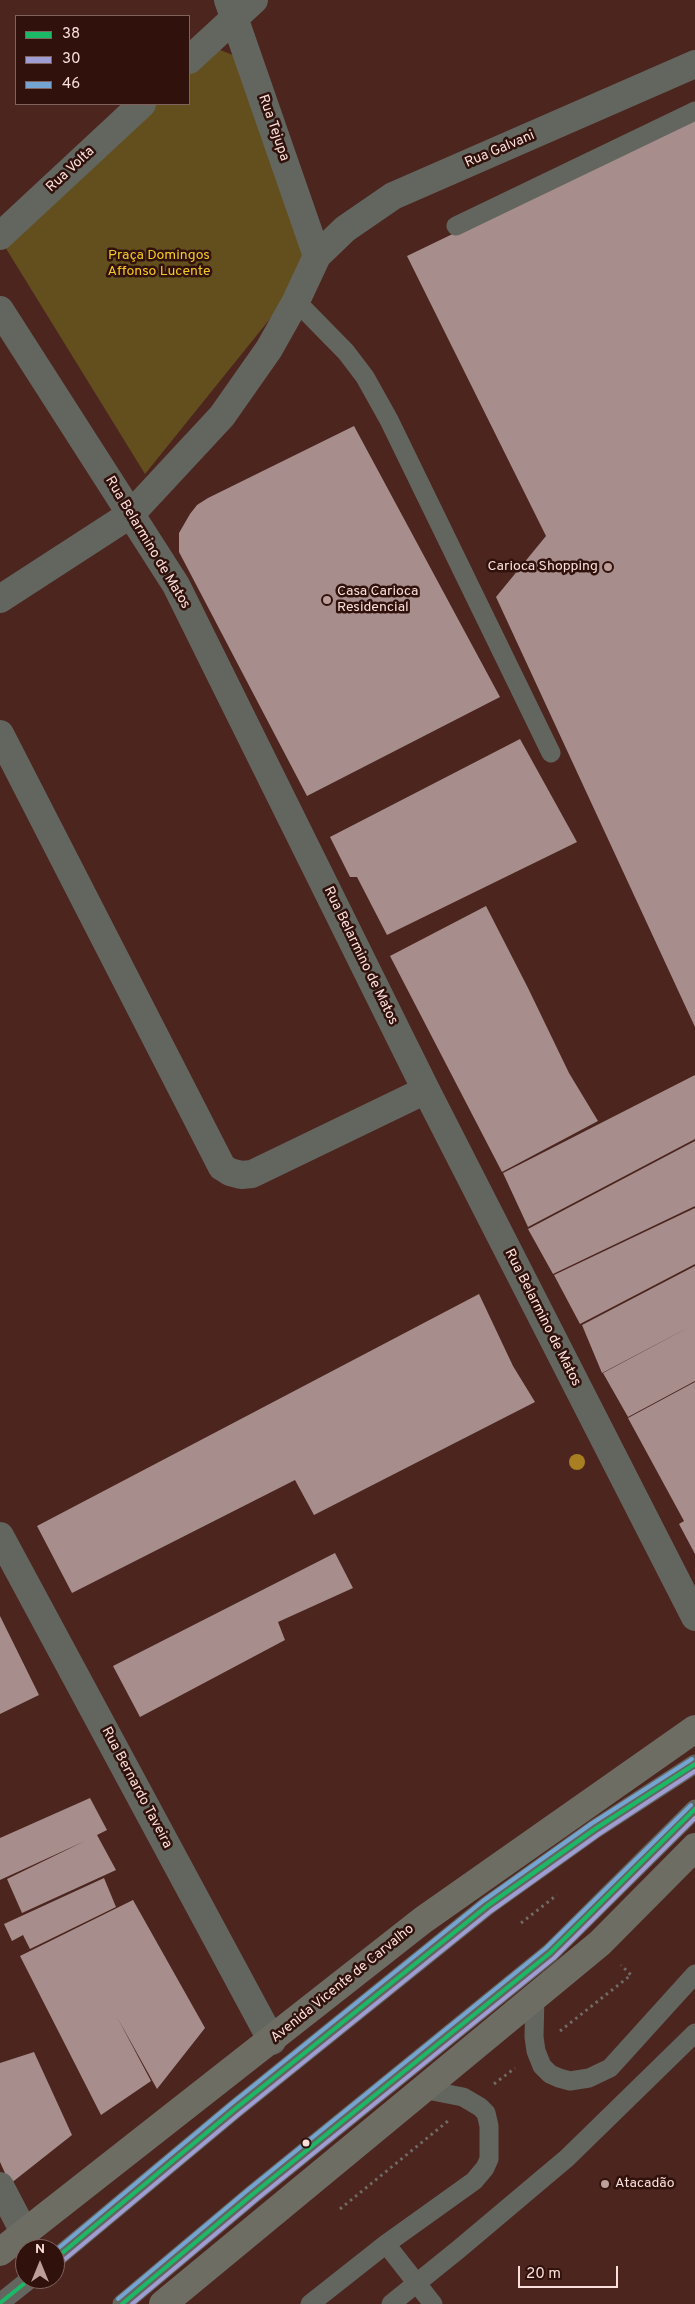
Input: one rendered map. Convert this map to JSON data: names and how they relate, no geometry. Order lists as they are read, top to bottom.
{
  "streets": {
    "main road": ["Avenida Vicente de Carvalho"],
    "street": [
      "Rua Tejupa",
      "Rua Galvani",
      "Rua Volta",
      "Rua Belarmino de Matos",
      "Rua Bernardo Taveira"
    ]
  },
  "crossings": [
    ["Rua Tejupa", "Rua Galvani"],
    ["Rua Bernardo Taveira", "Avenida Vicente de Carvalho"]
  ],
  "parks": ["Praça Domingos Affonso Lucente"],
  "places": ["Carioca Shopping", "Casa Carioca Residencial", "Atacadão"],
  "lines": ["transit line 46", "transit line 38", "transit line 30"],
  "legend": ["38", "30", "46"],
  "scale_bar": "20 m",
  "north": "top"
}
